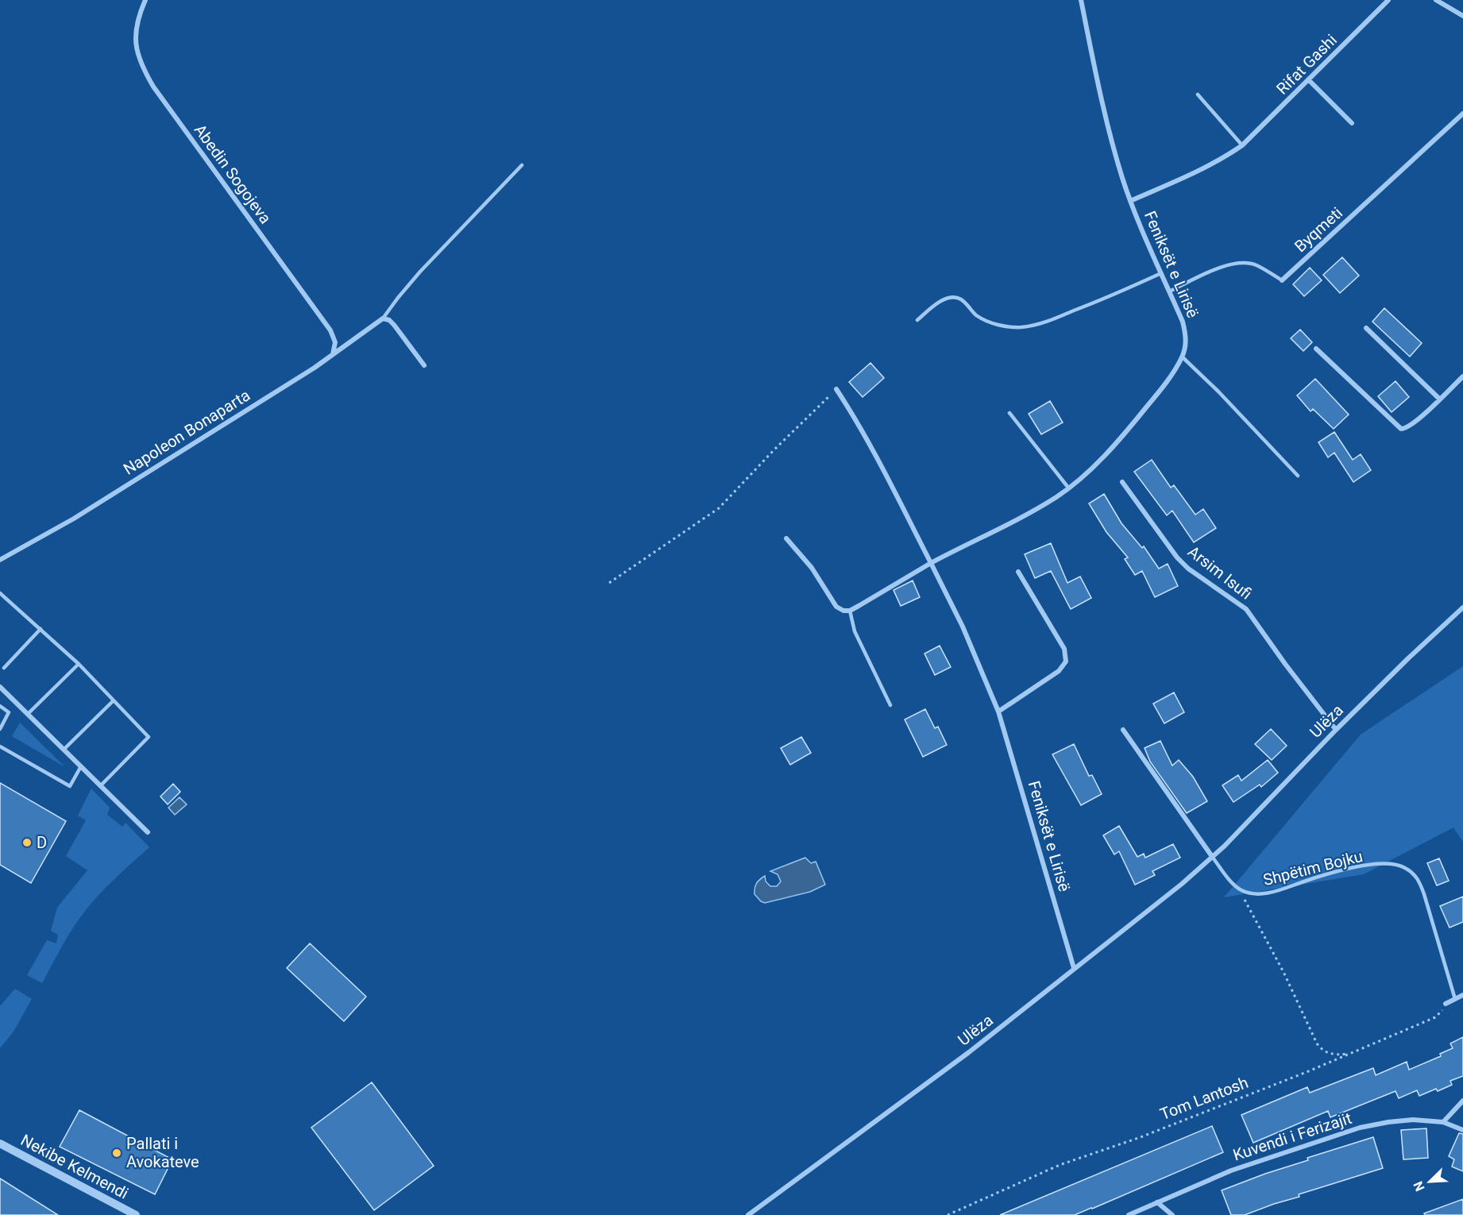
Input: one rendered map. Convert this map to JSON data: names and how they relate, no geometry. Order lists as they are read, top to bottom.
{
  "streets": {
    "street": [
      "Rifat Gashi",
      "Abedin Sogojeva",
      "Byqmeti",
      "Feniksët e Lirisë",
      "Napoleon Bonaparta",
      "Arsim Isufi",
      "Ulëza",
      "Kuvendi i Ferizajit",
      "Nekibe Kelmendi"
    ],
    "lane": ["Shpëtim Bojku"],
    "path": ["Tom Lantosh"]
  },
  "crossings": [
    ["Rifat Gashi", "Feniksët e Lirisë"],
    ["Abedin Sogojeva", "Napoleon Bonaparta"],
    ["Byqmeti", "Feniksët e Lirisë"],
    ["Feniksët e Lirisë", "Ulëza"],
    ["Arsim Isufi", "Ulëza"],
    ["Ulëza", "Shpëtim Bojku"]
  ],
  "places": ["D", "Pallati i Avokateve"],
  "north": "bottom left"
}
